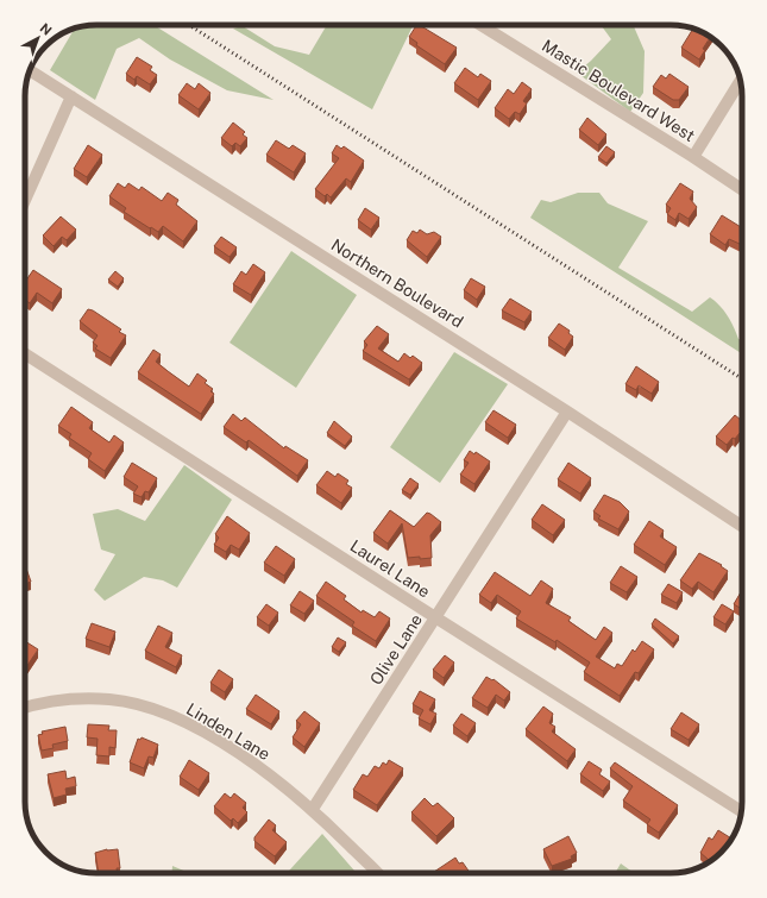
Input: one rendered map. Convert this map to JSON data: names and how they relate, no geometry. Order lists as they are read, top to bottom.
{
  "streets": {
    "street": [
      "Mastic Boulevard West",
      "Northern Boulevard",
      "Laurel Lane",
      "Olive Lane",
      "Linden Lane"
    ]
  },
  "crossings": [
    ["Northern Boulevard", "Olive Lane"],
    ["Laurel Lane", "Olive Lane"],
    ["Olive Lane", "Linden Lane"]
  ],
  "north": "top right"
}
